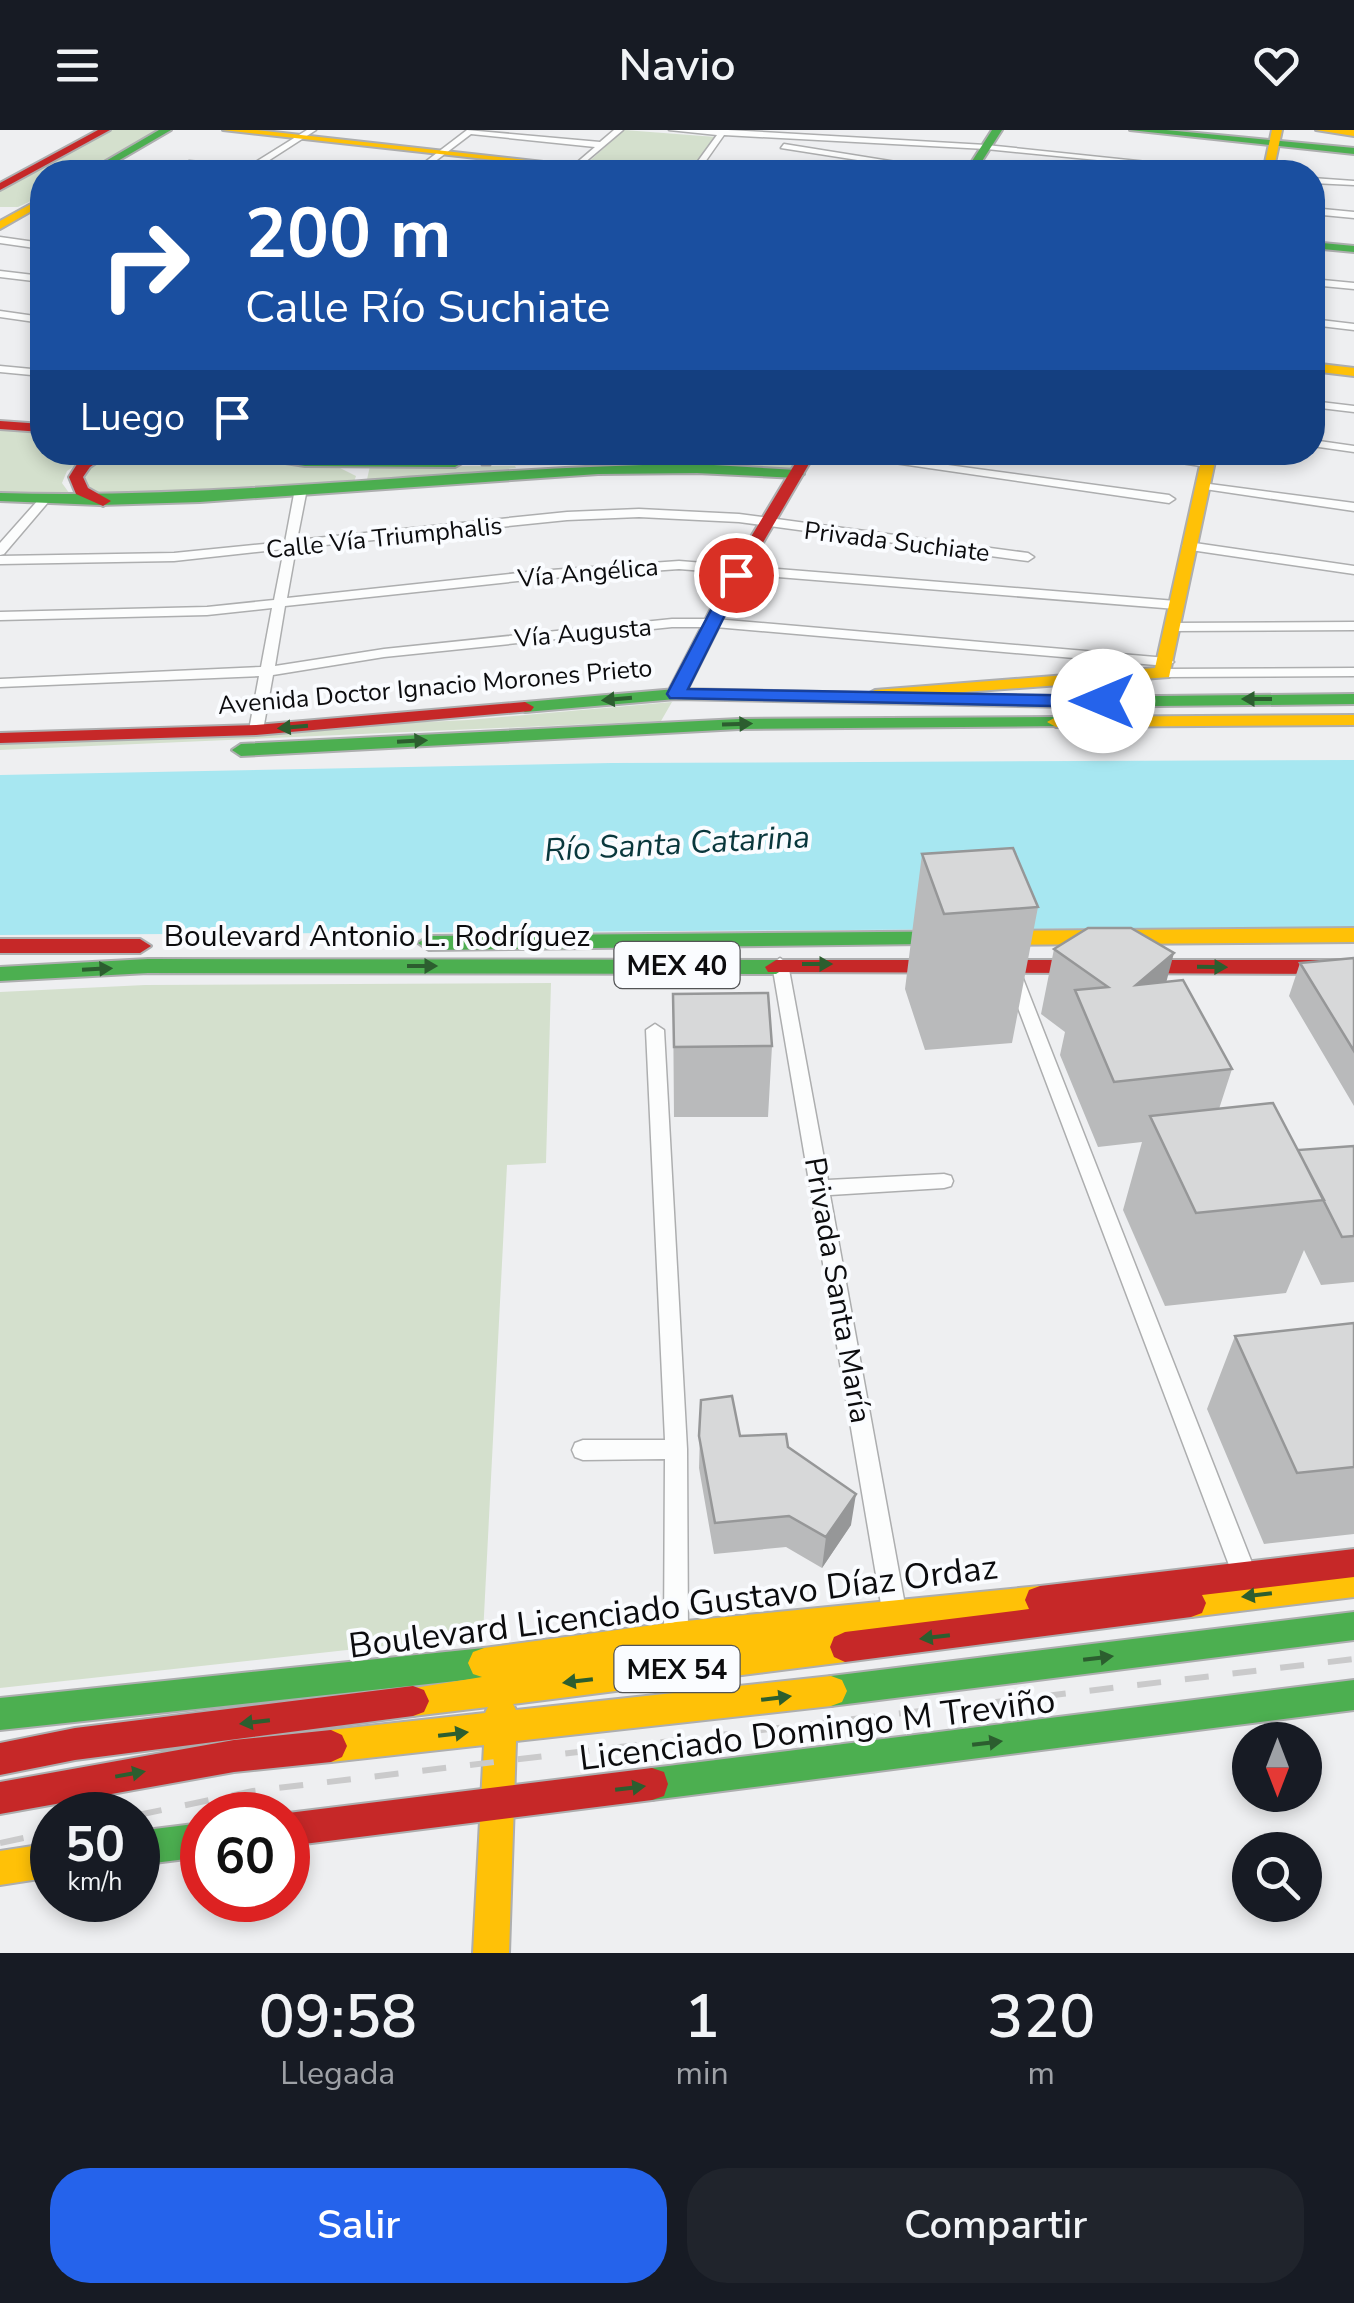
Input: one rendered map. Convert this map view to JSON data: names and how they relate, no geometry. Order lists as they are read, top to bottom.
{
  "streets": {
    "main road": [
      "Avenida Doctor Ignacio Morones Prieto",
      "Boulevard Antonio L. Rodríguez",
      "MEX 40",
      "Boulevard Licenciado Gustavo Díaz Ordaz",
      "MEX 54",
      "Licenciado Domingo M Treviño"
    ],
    "street": [
      "Calle Vía Triumphalis",
      "Privada Suchiate",
      "Vía Angélica",
      "Vía Augusta",
      "Privada Santa María"
    ]
  },
  "crossings": [
    ["Calle Vía Triumphalis", "Privada Suchiate"],
    ["Boulevard Antonio L. Rodríguez", "Privada Santa María"],
    ["Privada Santa María", "Boulevard Licenciado Gustavo Díaz Ordaz"]
  ],
  "water": ["Río Santa Catarina"],
  "north": "bottom",
  "page": {
    "header": "Navio",
    "turn": ["200 m", "Calle Río Suchiate"],
    "then": "Luego",
    "speed": "50 km/h",
    "limit": "60",
    "eta": [
      "09:58",
      "Llegada",
      "1",
      "min",
      "320",
      "m"
    ],
    "buttons": ["Salir", "Compartir"]
  }
}
